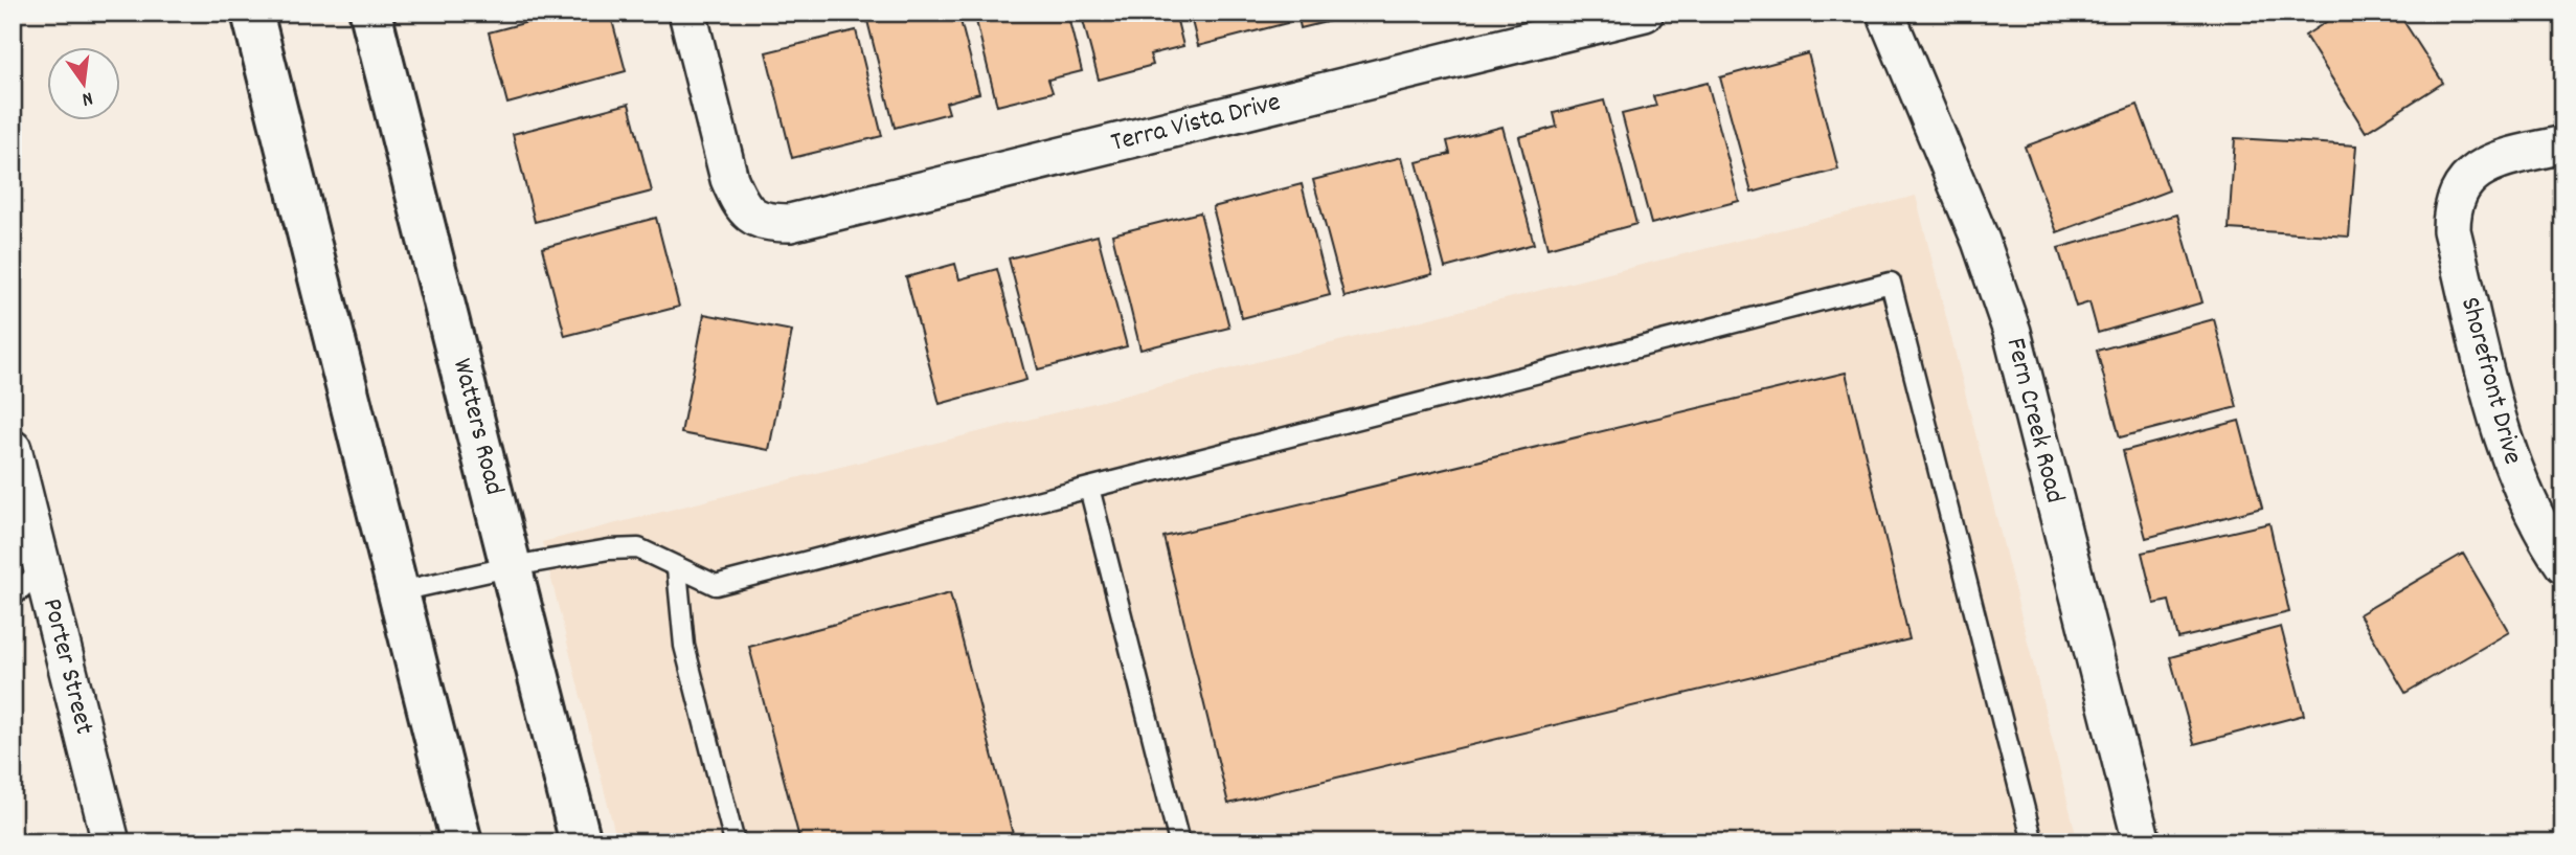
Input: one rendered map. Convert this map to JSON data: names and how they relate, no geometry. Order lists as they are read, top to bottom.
{
  "streets": {
    "main road": ["Watters Road"],
    "street": [
      "Terra Vista Drive",
      "Shorefront Drive",
      "Fern Creek Road",
      "Porter Street"
    ]
  },
  "north": "bottom"
}
